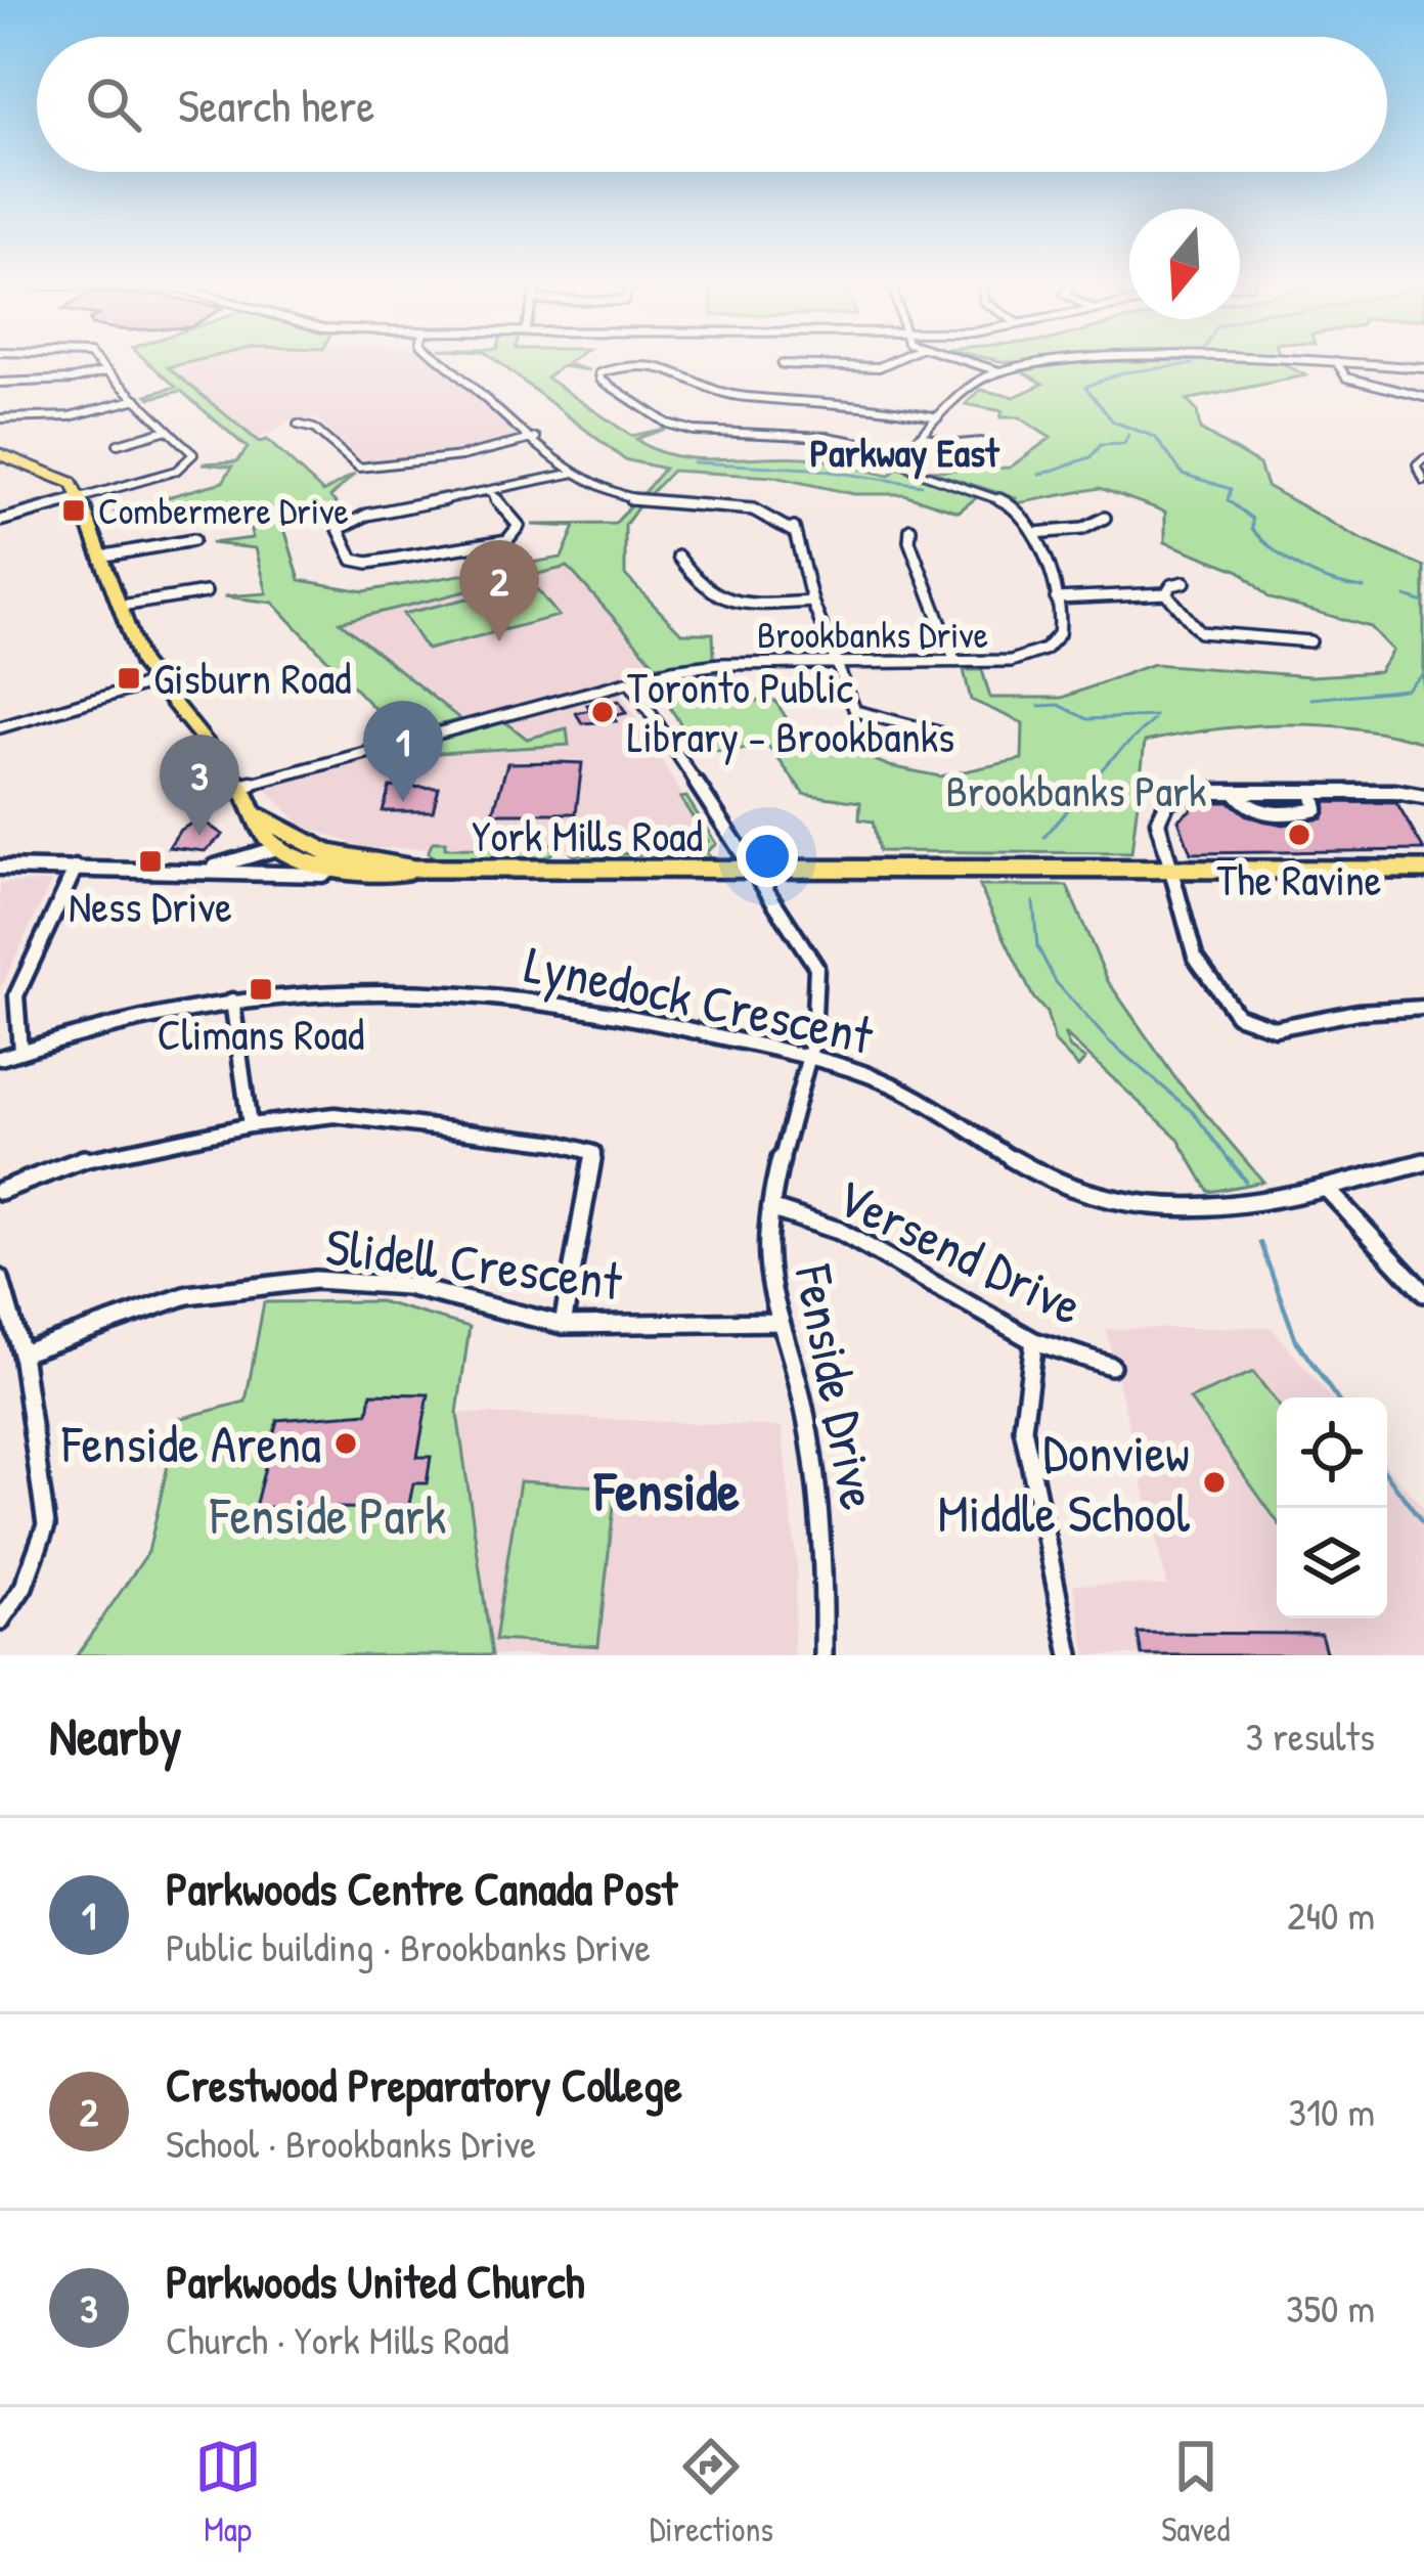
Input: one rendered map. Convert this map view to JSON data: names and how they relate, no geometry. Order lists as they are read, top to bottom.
{
  "streets": {
    "main road": ["York Mills Road"],
    "street": [
      "Brookbanks Drive",
      "Lynedock Crescent",
      "Versend Drive",
      "Slidell Crescent",
      "Fenside Drive"
    ]
  },
  "crossings": [
    ["Brookbanks Drive", "Fenside Drive"],
    ["York Mills Road", "Fenside Drive"],
    ["Lynedock Crescent", "Fenside Drive"],
    ["Versend Drive", "Fenside Drive"],
    ["Slidell Crescent", "Fenside Drive"]
  ],
  "districts": ["Parkway East", "Fenside"],
  "parks": ["Brookbanks Park", "Fenside Park"],
  "places": {
    "transit": [
      "Combermere Drive",
      "Gisburn Road",
      "Ness Drive",
      "Climans Road"
    ],
    "other": [
      "Toronto Public Library - Brookbanks",
      "The Ravine",
      "Fenside Arena",
      "Donview Middle School"
    ]
  },
  "north": "bottom",
  "page": {
    "search": "Search here",
    "pins": ["2", "1", "3"],
    "heading": ["Nearby", "3 results"],
    "list": [
      {
        "mark": "1",
        "name": "Parkwoods Centre Canada Post",
        "note": "Public building · Brookbanks Drive",
        "value": "240 m"
      },
      {
        "mark": "2",
        "name": "Crestwood Preparatory College",
        "note": "School · Brookbanks Drive",
        "value": "310 m"
      },
      {
        "mark": "3",
        "name": "Parkwoods United Church",
        "note": "Church · York Mills Road",
        "value": "350 m"
      }
    ],
    "nav": ["Map", "Directions", "Saved"]
  }
}
